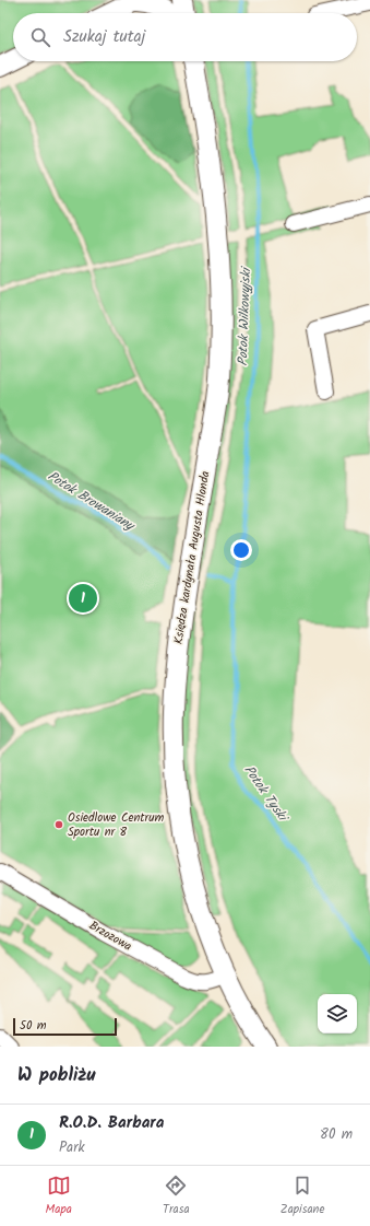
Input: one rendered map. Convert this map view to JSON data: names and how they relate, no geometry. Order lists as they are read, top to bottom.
{
  "streets": {
    "street": ["Księdza kardynała Augusta Hlonda", "Brzozowa"]
  },
  "crossings": [
    ["Księdza kardynała Augusta Hlonda", "Brzozowa"]
  ],
  "water": ["Potok Wilkowyjski", "Potok Browaniany", "Potok Tyski"],
  "places": ["Osiedlowe Centrum Sportu nr 8"],
  "scale_bar": "50 m",
  "page": {
    "search": "Szukaj tutaj",
    "pins": "1",
    "scale": "50 m",
    "heading": "W pobliżu",
    "list": [
      {
        "mark": "1",
        "name": "R.O.D. Barbara",
        "note": "Park",
        "value": "80 m"
      }
    ],
    "nav": ["Mapa", "Trasa", "Zapisane"]
  }
}
